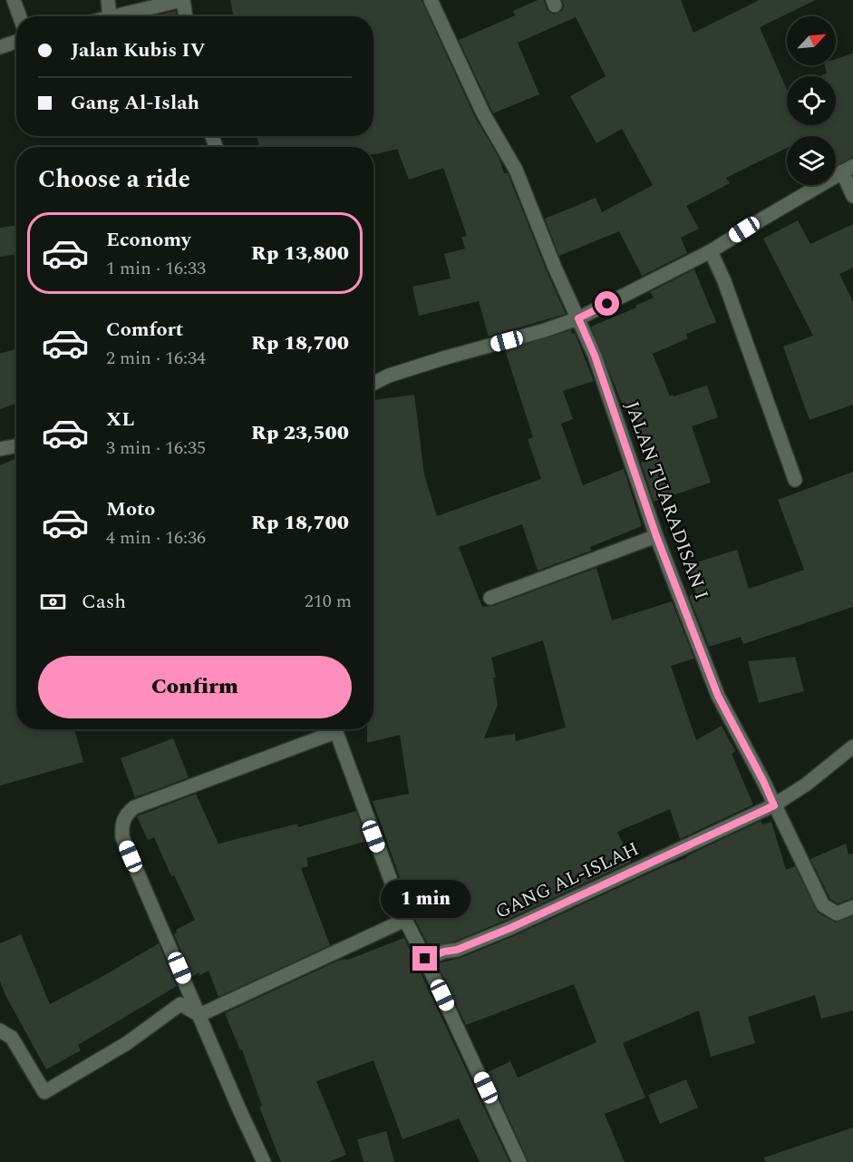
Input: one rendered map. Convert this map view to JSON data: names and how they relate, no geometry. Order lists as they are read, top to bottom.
{
  "streets": {
    "street": ["JALAN TUARADISAN I", "GANG AL-ISLAH"]
  },
  "crossings": [
    ["JALAN TUARADISAN I", "GANG AL-ISLAH"]
  ],
  "north": "top right",
  "page": {
    "banner": ["Jalan Kubis IV", "Gang Al-Islah"],
    "heading": "Choose a ride",
    "list": [
      {
        "name": "Economy",
        "note": "1 min · 16:33",
        "value": "Rp 13,800"
      },
      {
        "name": "Comfort",
        "note": "2 min · 16:34",
        "value": "Rp 18,700"
      },
      {
        "name": "XL",
        "note": "3 min · 16:35",
        "value": "Rp 23,500"
      },
      {
        "name": "Moto",
        "note": "4 min · 16:36",
        "value": "Rp 18,700"
      }
    ],
    "pay": ["Cash", "210 m"],
    "buttons": "Confirm",
    "bubble": "1 min"
  }
}
